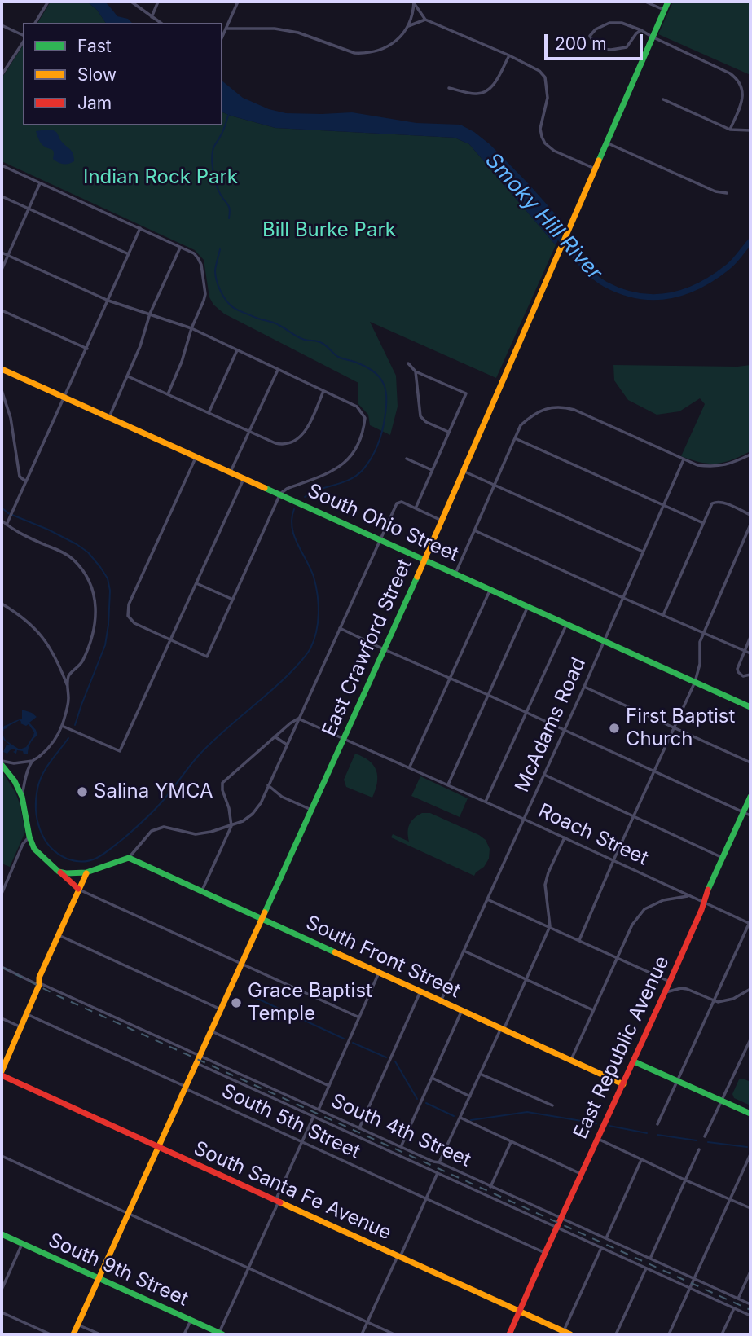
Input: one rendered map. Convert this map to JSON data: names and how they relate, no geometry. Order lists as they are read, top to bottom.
{
  "streets": {
    "main road": [
      "South Ohio Street",
      "East Crawford Street",
      "South Front Street",
      "East Republic Avenue",
      "South Santa Fe Avenue",
      "South 9th Street"
    ],
    "street": [
      "McAdams Road",
      "Roach Street",
      "South 5th Street",
      "South 4th Street"
    ]
  },
  "crossings": [
    ["South Ohio Street", "East Crawford Street"],
    ["South Ohio Street", "McAdams Road"],
    ["East Crawford Street", "Roach Street"],
    ["East Crawford Street", "South Front Street"],
    ["East Crawford Street", "South 5th Street"],
    ["East Crawford Street", "South 4th Street"],
    ["East Crawford Street", "South Santa Fe Avenue"],
    ["East Crawford Street", "South 9th Street"],
    ["McAdams Road", "Roach Street"],
    ["McAdams Road", "South Front Street"],
    ["Roach Street", "East Republic Avenue"],
    ["South Front Street", "East Republic Avenue"],
    ["East Republic Avenue", "South 5th Street"],
    ["East Republic Avenue", "South 4th Street"],
    ["East Republic Avenue", "South Santa Fe Avenue"]
  ],
  "water": ["Smoky Hill River"],
  "parks": ["Indian Rock Park", "Bill Burke Park"],
  "places": ["First Baptist Church", "Salina YMCA", "Grace Baptist Temple"],
  "legend": ["Fast", "Slow", "Jam"],
  "scale_bar": "200 m"
}
